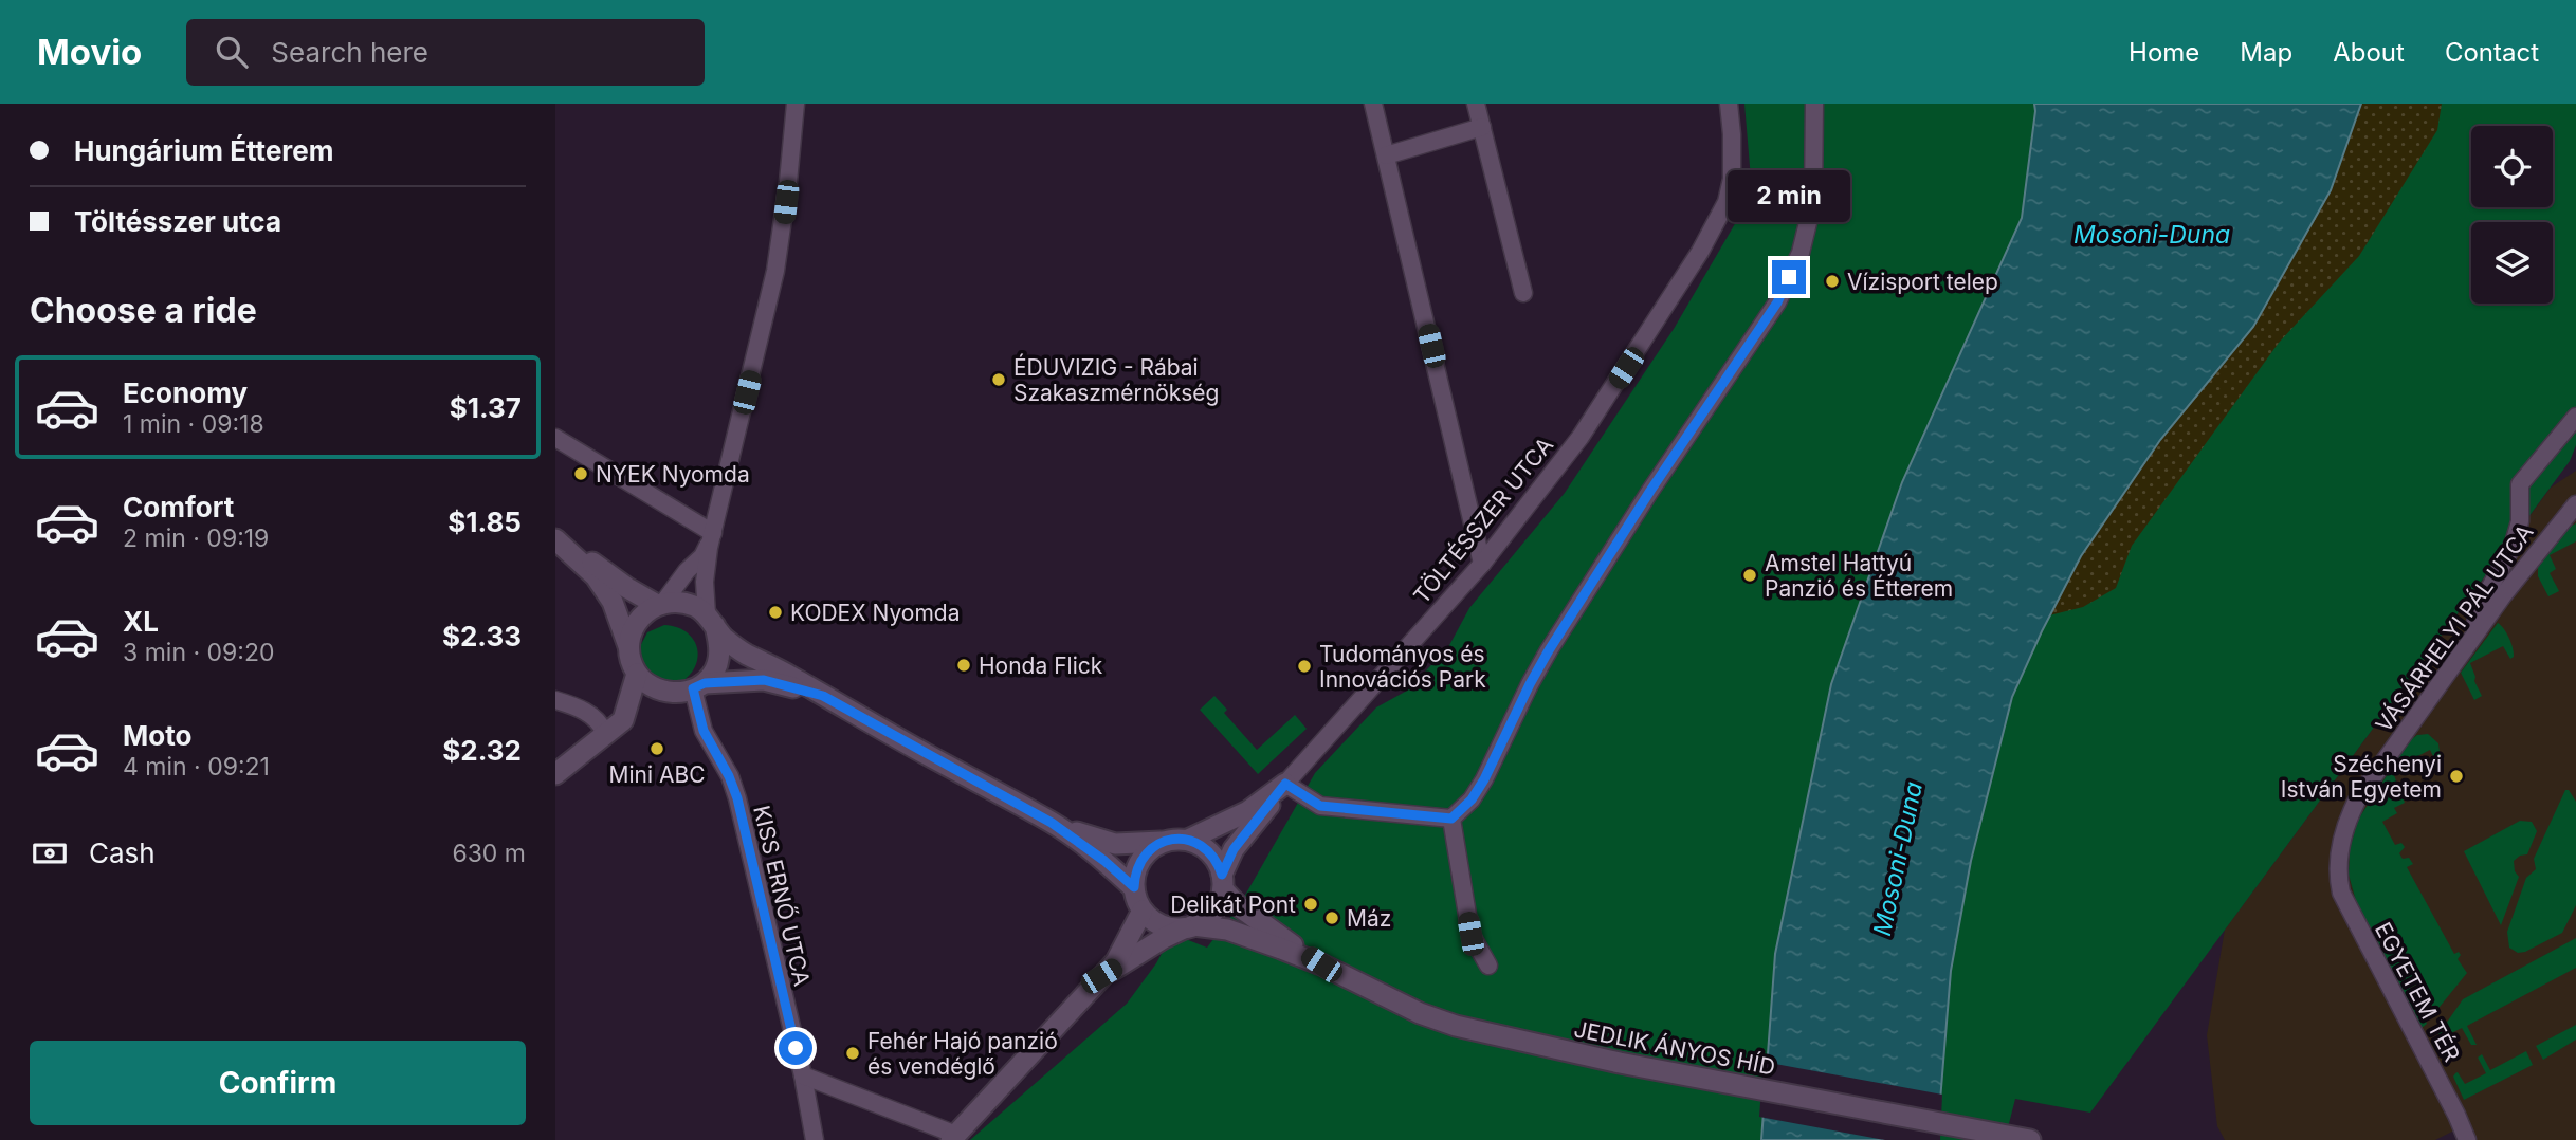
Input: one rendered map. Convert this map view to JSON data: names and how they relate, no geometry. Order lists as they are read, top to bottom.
{
  "streets": {
    "street": [
      "TÖLTÉSSZER UTCA",
      "VÁSÁRHELYI PÁL UTCA",
      "KISS ERNŐ UTCA",
      "EGYETEM TÉR",
      "JEDLIK ÁNYOS HÍD"
    ]
  },
  "crossings": [
    ["VÁSÁRHELYI PÁL UTCA", "EGYETEM TÉR"]
  ],
  "water": ["Mosoni-Duna"],
  "places": [
    "Vízisport telep",
    "ÉDUVIZIG - Rábai Szakaszmérnökség",
    "NYEK Nyomda",
    "Amstel Hattyú Panzió és Étterem",
    "KODEX Nyomda",
    "Honda Flick",
    "Tudományos és Innovációs Park",
    "Mini ABC",
    "Széchenyi István Egyetem",
    "Delikát Pont",
    "Máz",
    "Fehér Hajó panzió és vendéglő"
  ],
  "page": {
    "header": "Movio",
    "search": "Search here",
    "nav": [
      "Home",
      "Map",
      "About",
      "Contact"
    ],
    "banner": ["Hungárium Étterem", "Töltésszer utca"],
    "bubble": "2 min",
    "heading": "Choose a ride",
    "list": [
      {
        "name": "Economy",
        "note": "1 min · 09:18",
        "value": "$1.37"
      },
      {
        "name": "Comfort",
        "note": "2 min · 09:19",
        "value": "$1.85"
      },
      {
        "name": "XL",
        "note": "3 min · 09:20",
        "value": "$2.33"
      },
      {
        "name": "Moto",
        "note": "4 min · 09:21",
        "value": "$2.32"
      }
    ],
    "pay": ["Cash", "630 m"],
    "buttons": "Confirm"
  }
}
